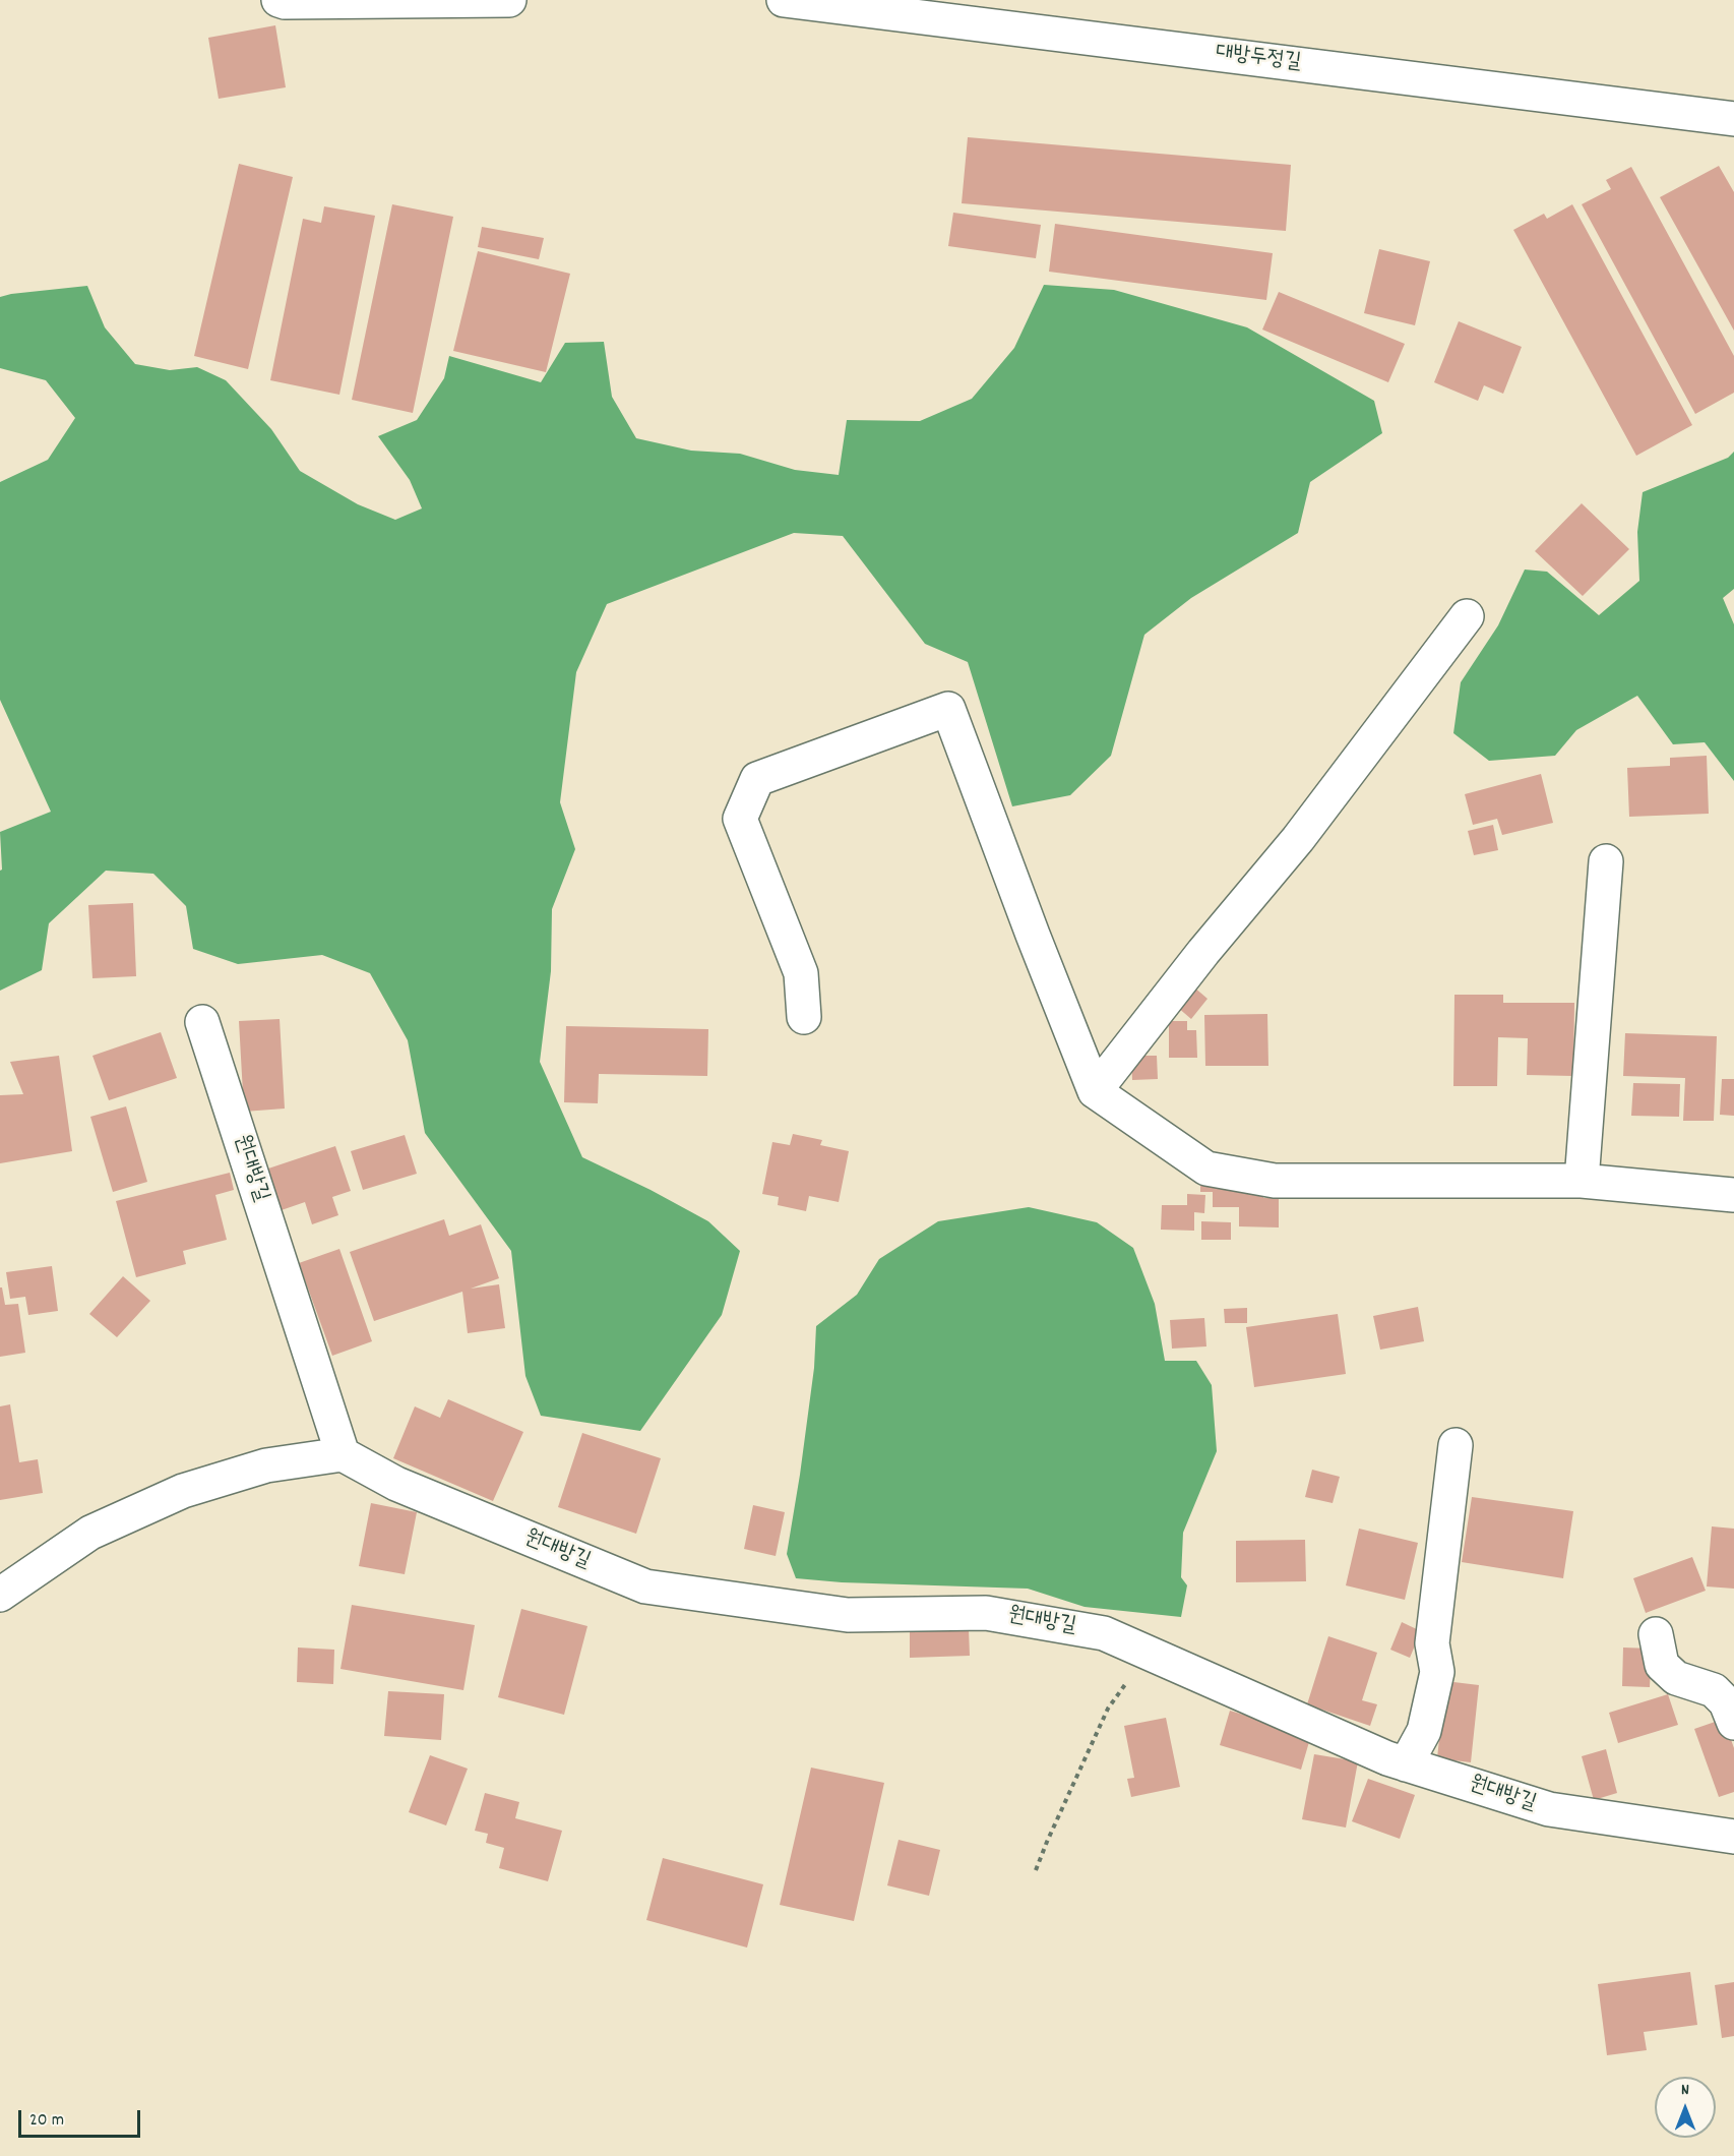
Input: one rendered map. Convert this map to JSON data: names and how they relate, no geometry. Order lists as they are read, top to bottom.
{
  "streets": {
    "street": ["대방두정길", "원대방길"]
  },
  "scale_bar": "20 m",
  "north": "top"
}
